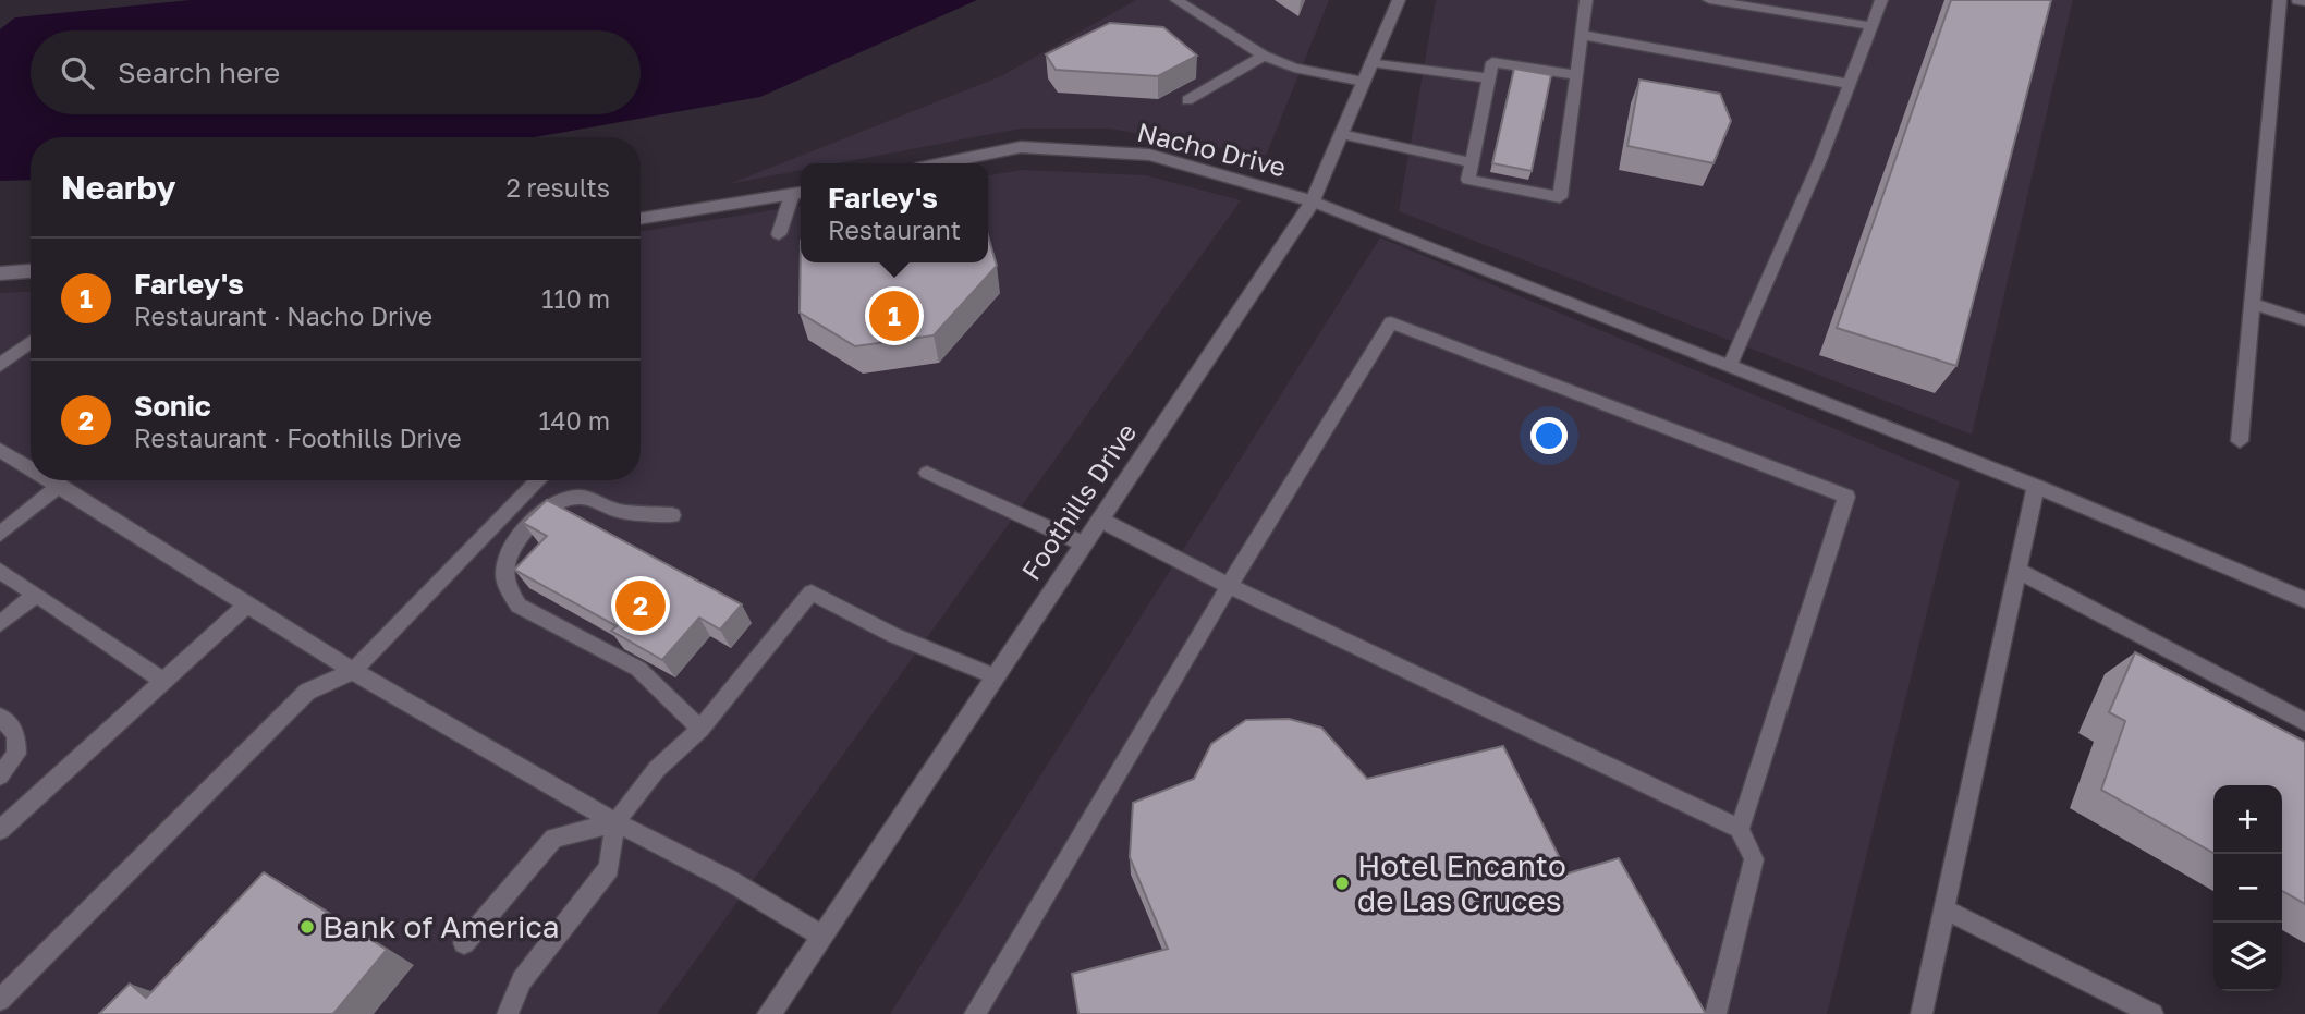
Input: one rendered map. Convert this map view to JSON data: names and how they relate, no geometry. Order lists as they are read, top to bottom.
{
  "streets": {
    "street": ["Nacho Drive", "Foothills Drive"]
  },
  "crossings": [
    ["Nacho Drive", "Foothills Drive"]
  ],
  "places": ["Hotel Encanto de Las Cruces", "Bank of America"],
  "page": {
    "search": "Search here",
    "heading": ["Nearby", "2 results"],
    "popup": ["Farley's", "Restaurant"],
    "list": [
      {
        "mark": "1",
        "name": "Farley's",
        "note": "Restaurant · Nacho Drive",
        "value": "110 m"
      },
      {
        "mark": "2",
        "name": "Sonic",
        "note": "Restaurant · Foothills Drive",
        "value": "140 m"
      }
    ],
    "pins": ["1", "2"],
    "map_buttons": ["+", "−"]
  }
}
